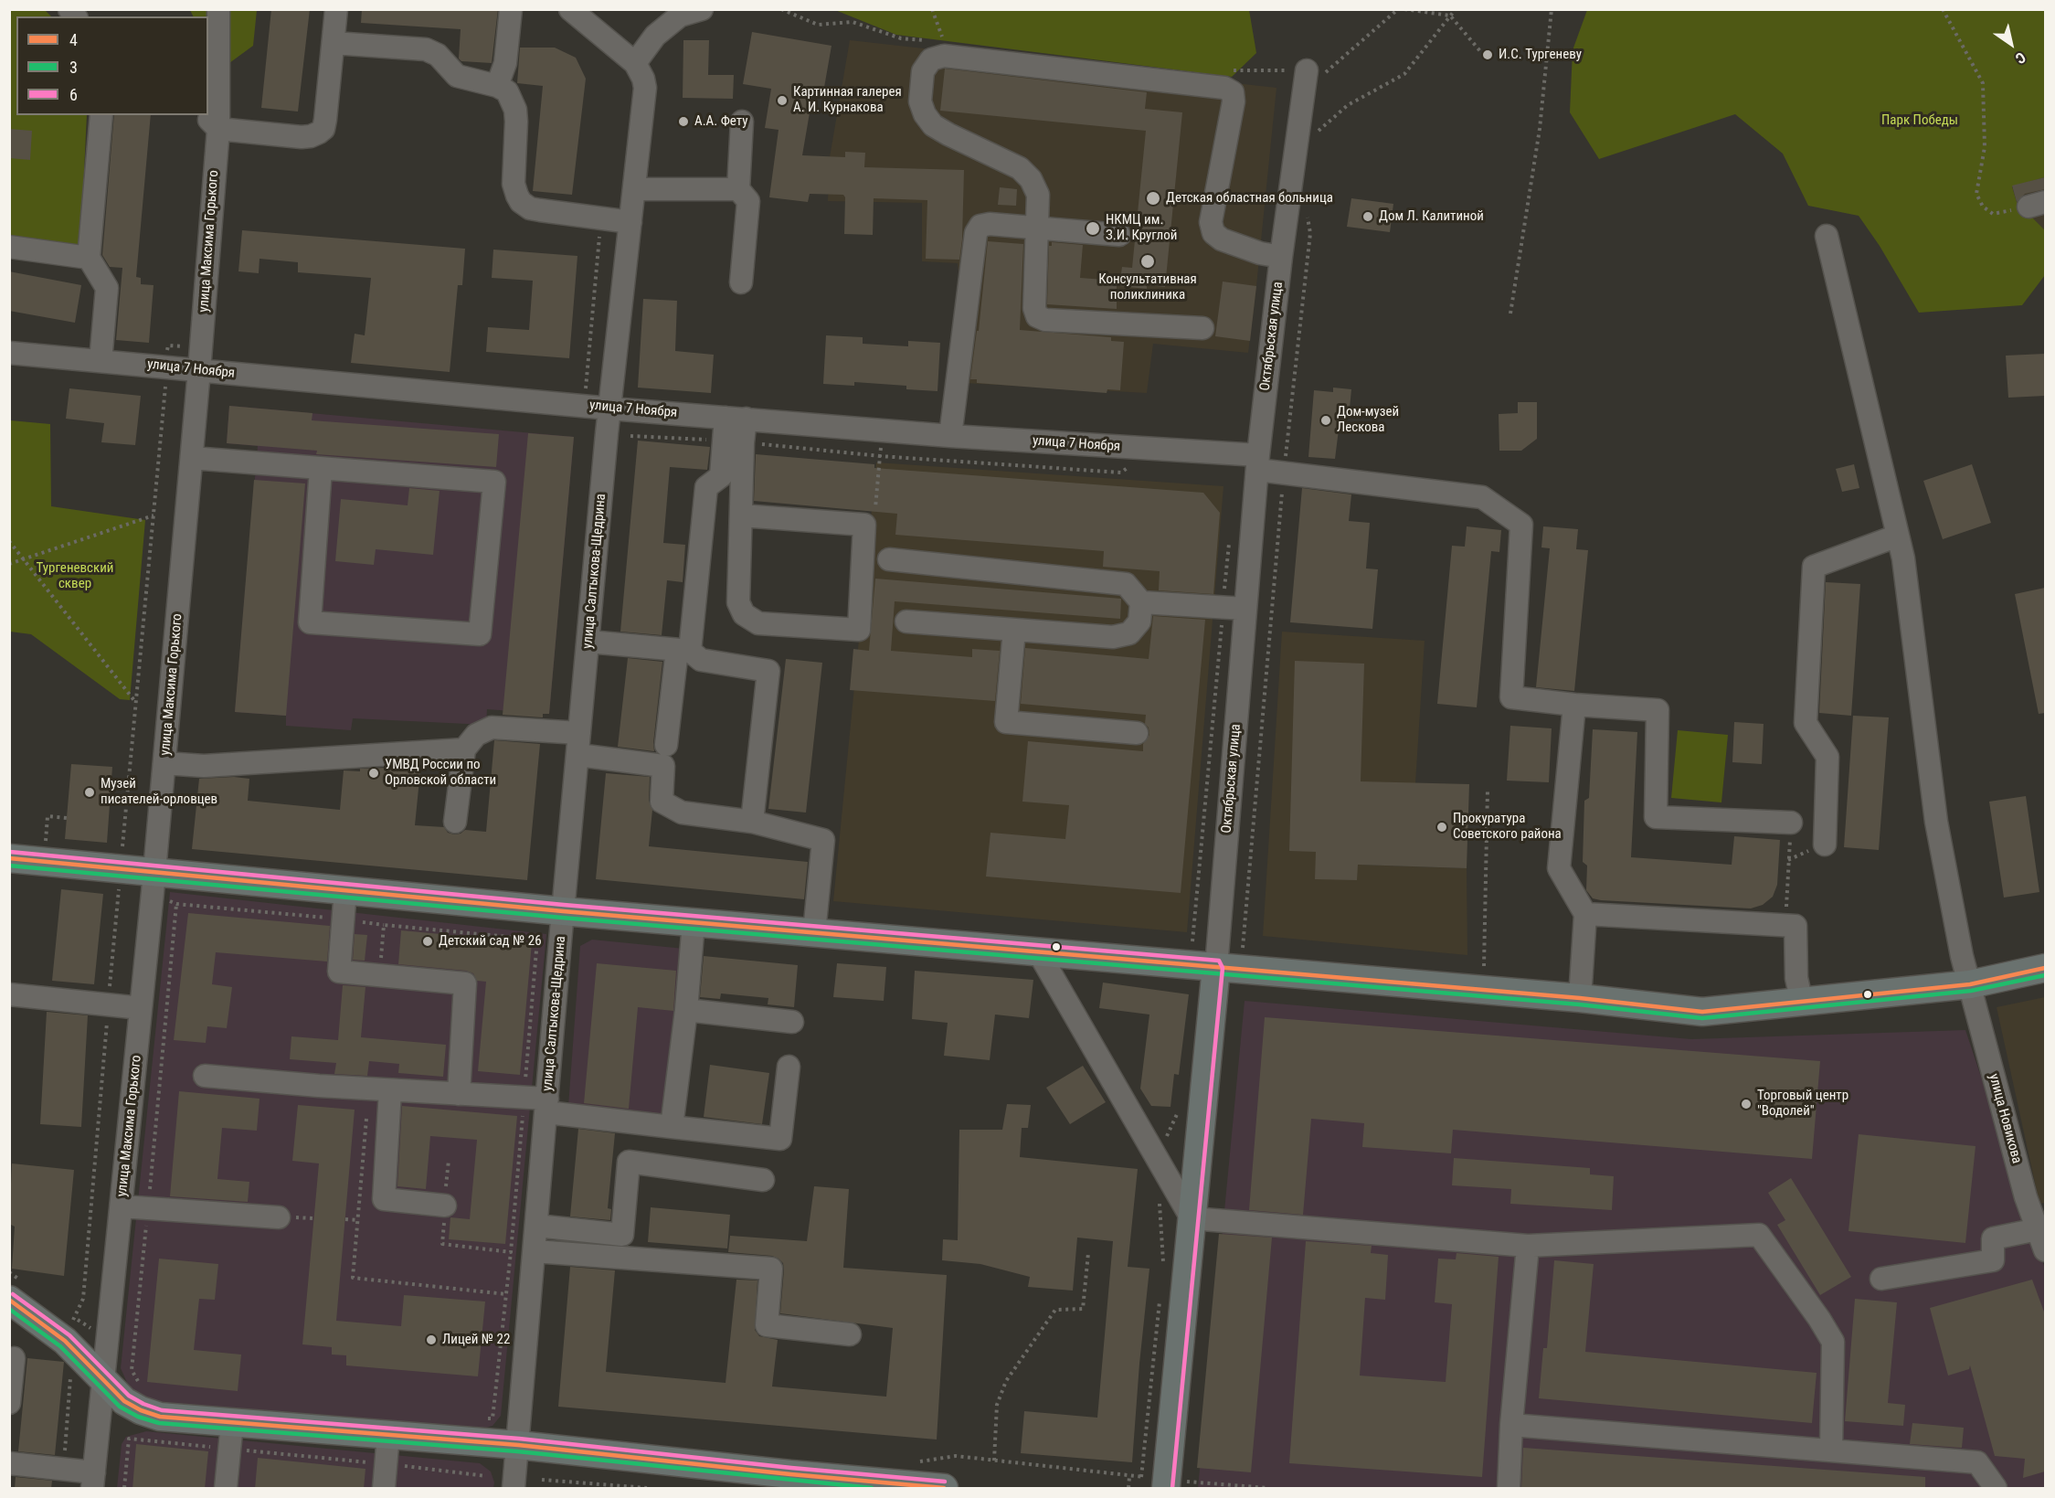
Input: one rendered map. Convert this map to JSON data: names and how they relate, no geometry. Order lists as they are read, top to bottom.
{
  "streets": {
    "main road": ["Октябрьская улица"],
    "street": [
      "улица Максима Горького",
      "улица 7 Ноября",
      "улица Салтыкова-Щедрина",
      "улица Новикова"
    ]
  },
  "crossings": [
    ["улица Максима Горького", "улица 7 Ноября"],
    ["Октябрьская улица", "улица 7 Ноября"],
    ["улица 7 Ноября", "улица Салтыкова-Щедрина"]
  ],
  "parks": ["Парк Победы", "Тургеневский сквер"],
  "places": [
    "И.С. Тургеневу",
    "Картинная галерея А. И. Курнакова",
    "А.А. Фету",
    "Детская областная больница",
    "Дом Л. Калитиной",
    "НКМЦ им. З.И. Круглой",
    "Консультативная поликлиника",
    "Дом-музей Лескова",
    "УМВД России по Орловской области",
    "Музей писателей-орловцев",
    "Прокуратура Советского района",
    "Детский сад № 26",
    "Торговый центр \"Водолей\"",
    "Лицей № 22"
  ],
  "lines": ["transit line 6", "transit line 4", "transit line 3"],
  "legend": ["4", "3", "6"],
  "north": "bottom right"
}
